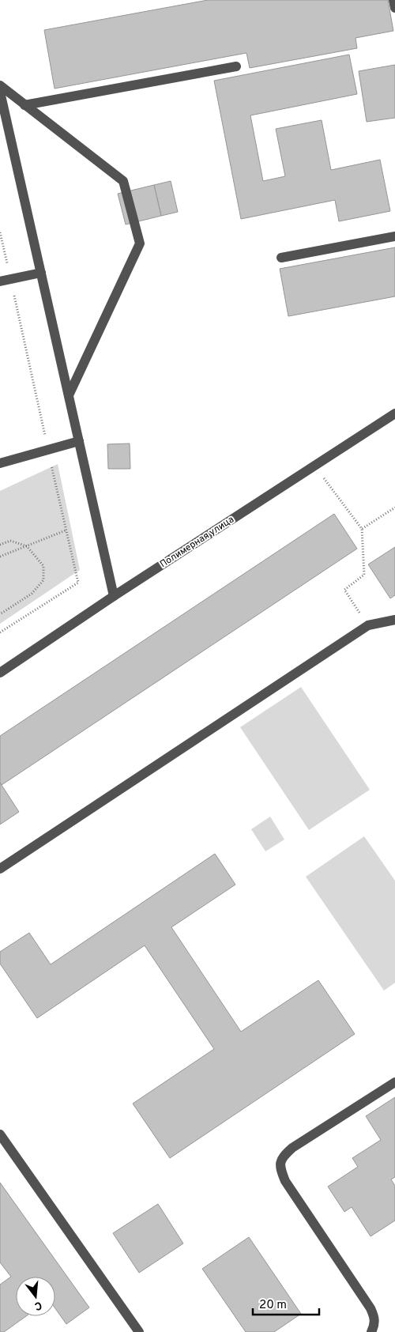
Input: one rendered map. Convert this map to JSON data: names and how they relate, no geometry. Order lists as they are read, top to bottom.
{
  "streets": {
    "street": ["Полимерная улица"]
  },
  "scale_bar": "20 m",
  "north": "bottom"
}
